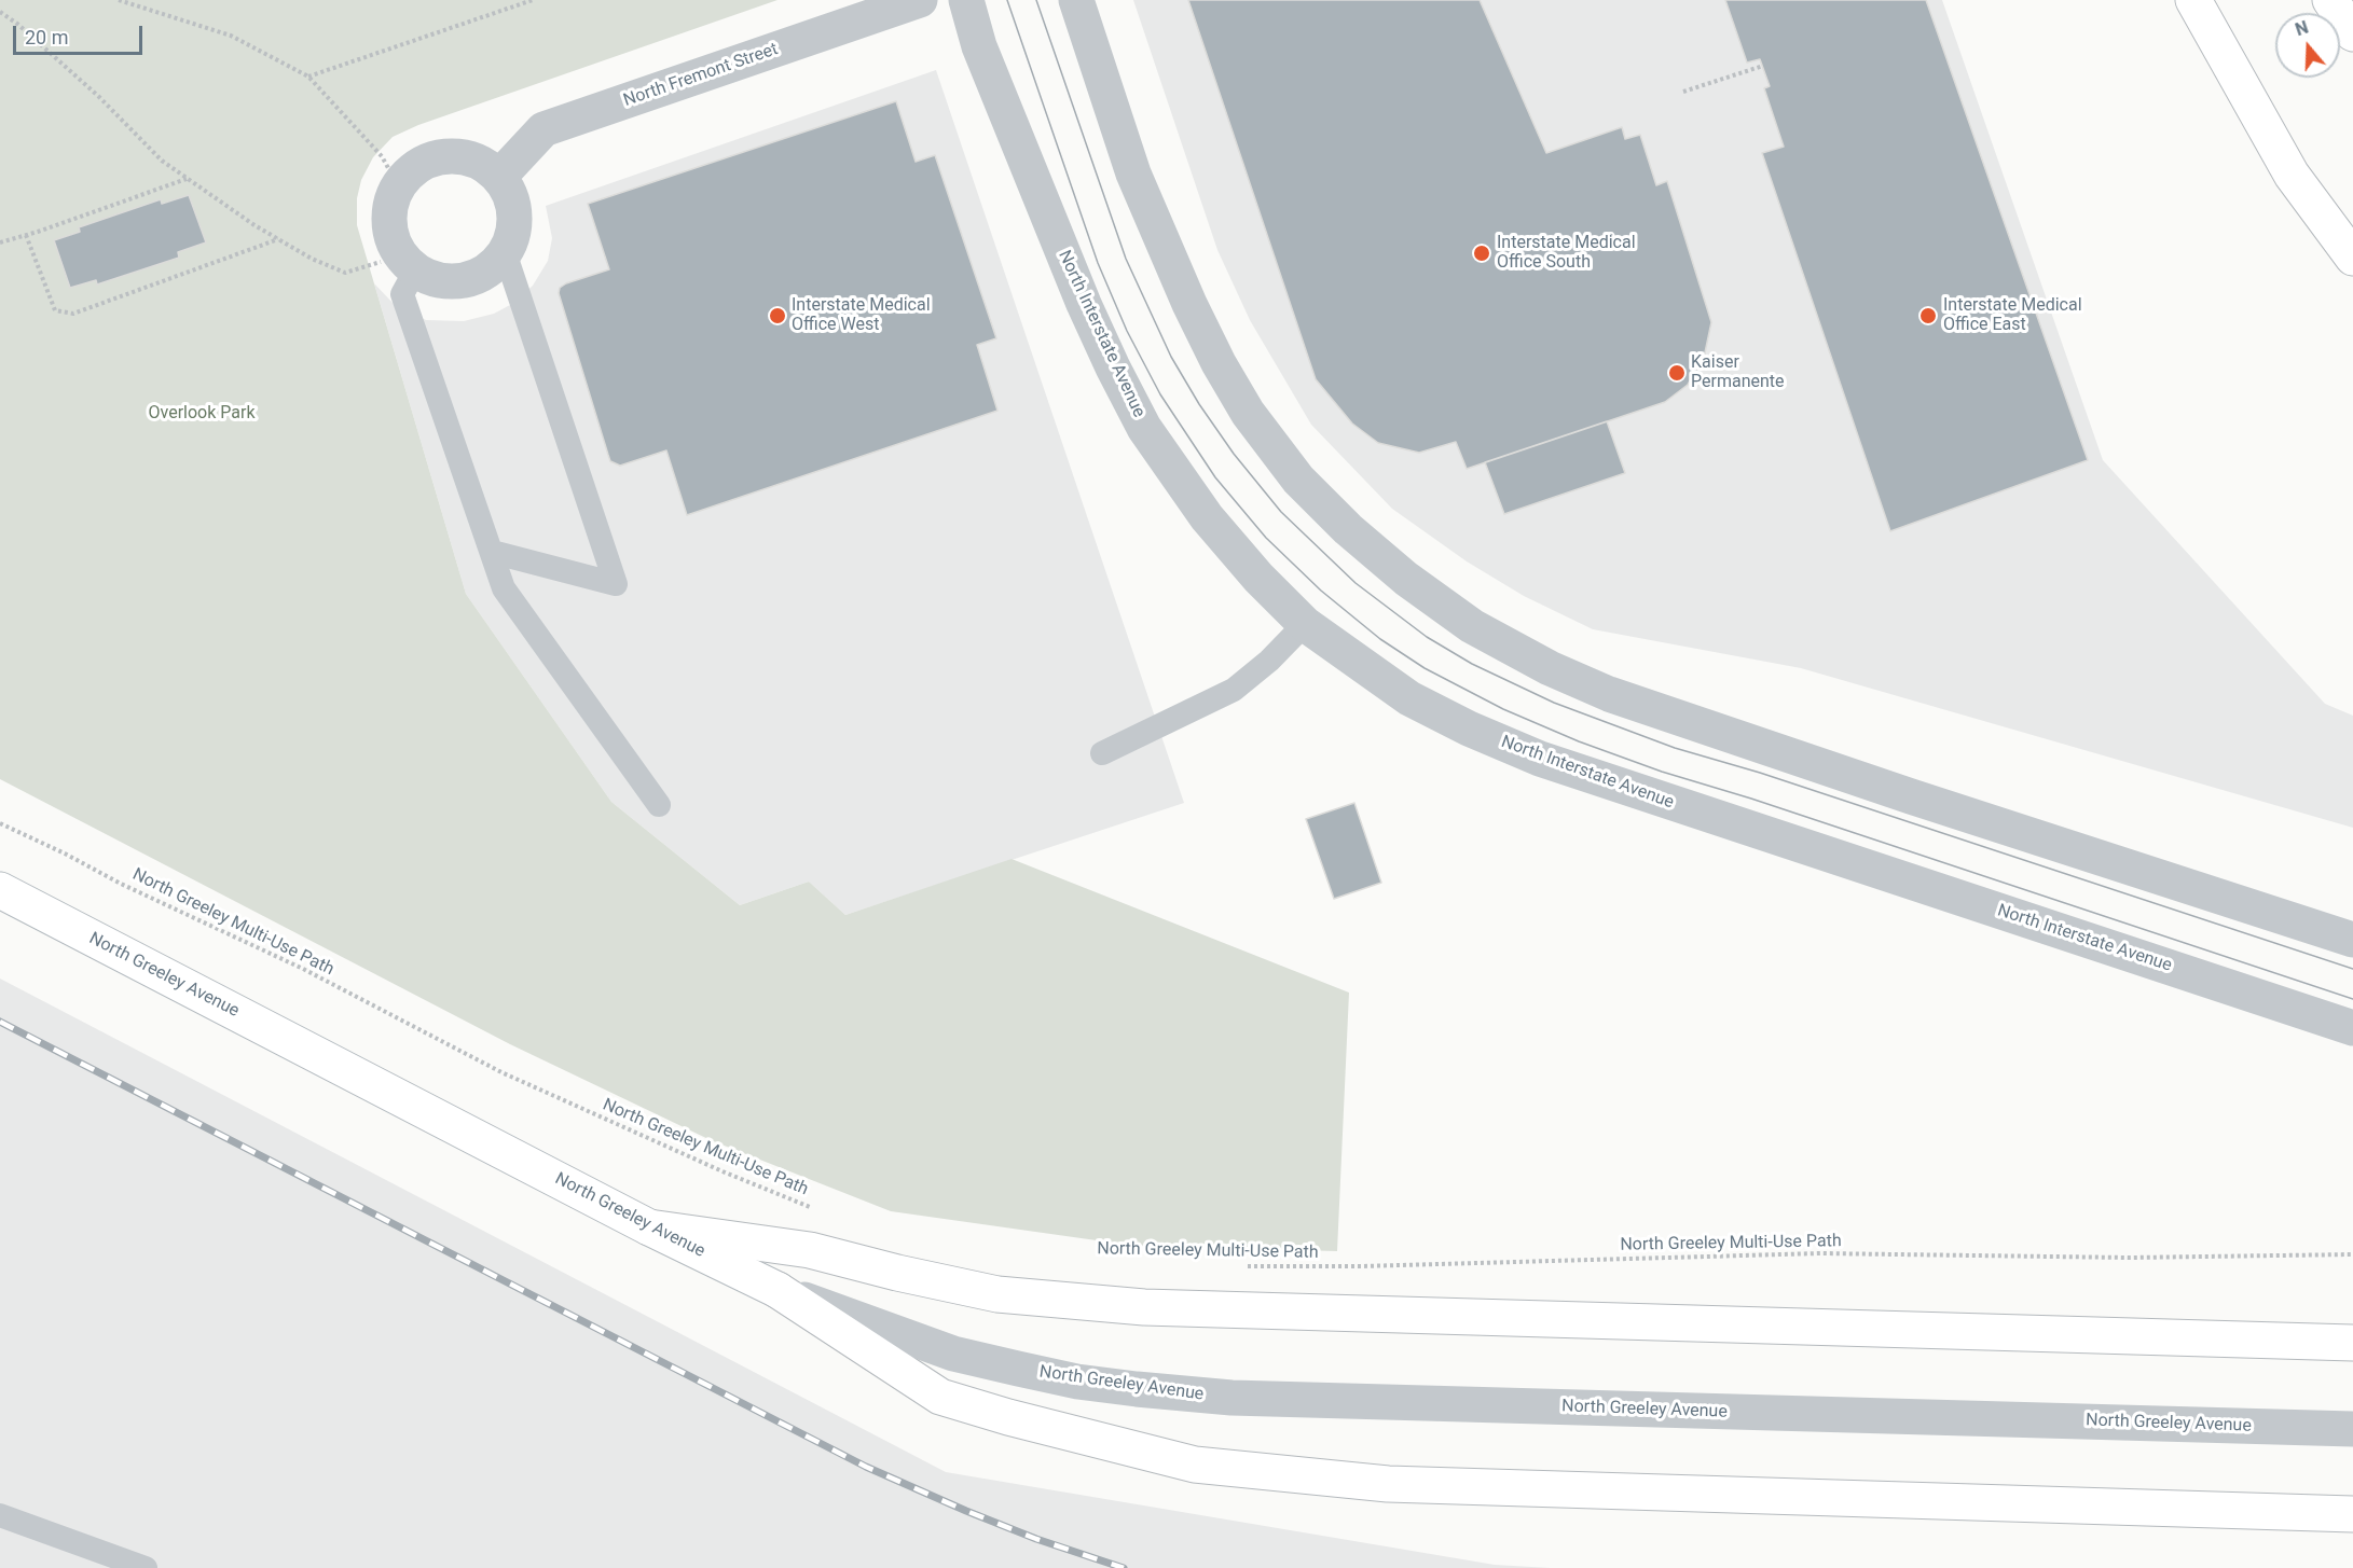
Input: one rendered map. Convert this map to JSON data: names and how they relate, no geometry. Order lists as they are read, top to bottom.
{
  "streets": {
    "main road": ["North Greeley Avenue"],
    "street": ["North Fremont Street", "North Interstate Avenue"],
    "path": ["North Greeley Multi-Use Path"]
  },
  "parks": ["Overlook Park"],
  "places": [
    "Interstate Medical Office South",
    "Interstate Medical Office West",
    "Interstate Medical Office East",
    "Kaiser Permanente"
  ],
  "scale_bar": "20 m",
  "north": "top"
}
